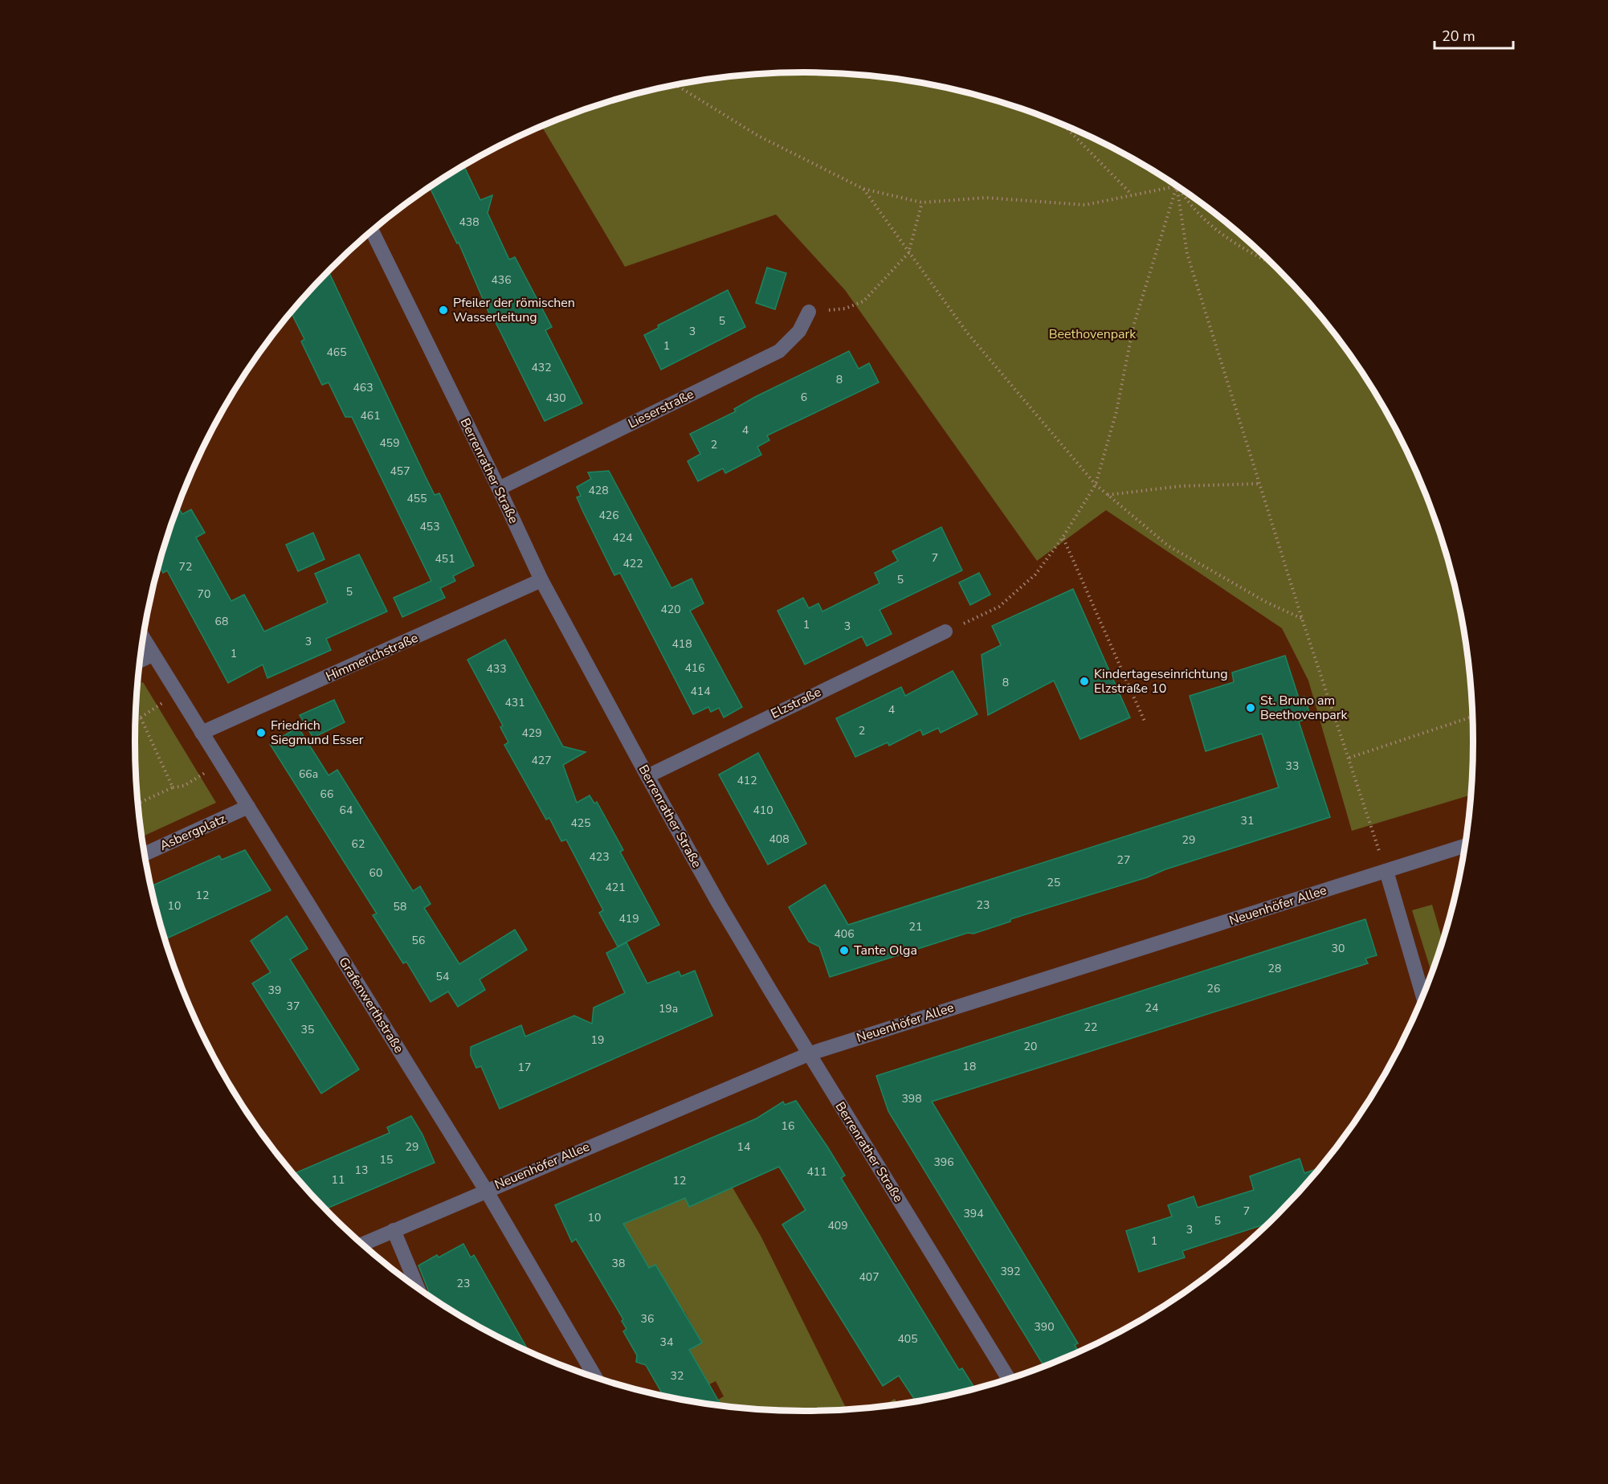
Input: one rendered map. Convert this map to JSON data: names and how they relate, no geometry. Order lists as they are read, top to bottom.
{
  "streets": {
    "street": [
      "Lieserstraße",
      "Berrenrather Straße",
      "Himmerichstraße",
      "Elzstraße",
      "Asbergplatz",
      "Neuenhöfer Allee",
      "Grafenwerthstraße"
    ]
  },
  "crossings": [
    ["Lieserstraße", "Berrenrather Straße"],
    ["Berrenrather Straße", "Himmerichstraße"],
    ["Berrenrather Straße", "Elzstraße"],
    ["Berrenrather Straße", "Neuenhöfer Allee"],
    ["Himmerichstraße", "Grafenwerthstraße"],
    ["Asbergplatz", "Grafenwerthstraße"],
    ["Neuenhöfer Allee", "Grafenwerthstraße"]
  ],
  "parks": ["Beethovenpark"],
  "places": [
    "Pfeiler der römischen Wasserleitung",
    "Kindertageseinrichtung Elzstraße 10",
    "St. Bruno am Beethovenpark",
    "Friedrich Siegmund Esser",
    "Tante Olga"
  ],
  "house_numbers": [
    "438",
    "436",
    "5",
    "3",
    "1",
    "465",
    "432",
    "8",
    "463",
    "6",
    "430",
    "461",
    "4",
    "459",
    "2",
    "457",
    "428",
    "455",
    "426",
    "453",
    "424",
    "7",
    "451",
    "422",
    "72",
    "5",
    "5",
    "70",
    "420",
    "68",
    "1",
    "3",
    "3",
    "418",
    "1",
    "416",
    "433",
    "8",
    "414",
    "431",
    "4",
    "2",
    "429",
    "427",
    "33",
    "66a",
    "412",
    "66",
    "64",
    "410",
    "31",
    "425",
    "408",
    "29",
    "62",
    "423",
    "27",
    "60",
    "25",
    "421",
    "12",
    "23",
    "10",
    "58",
    "419",
    "21",
    "406",
    "56",
    "30",
    "28",
    "54",
    "26",
    "39",
    "37",
    "24",
    "19a",
    "22",
    "35",
    "19",
    "20",
    "18",
    "17",
    "398",
    "16",
    "29",
    "14",
    "15",
    "396",
    "13",
    "411",
    "11",
    "12",
    "7",
    "394",
    "10",
    "5",
    "409",
    "3",
    "1",
    "38",
    "392",
    "407",
    "23",
    "36",
    "390",
    "405",
    "34",
    "32"
  ],
  "scale_bar": "20 m"
}
